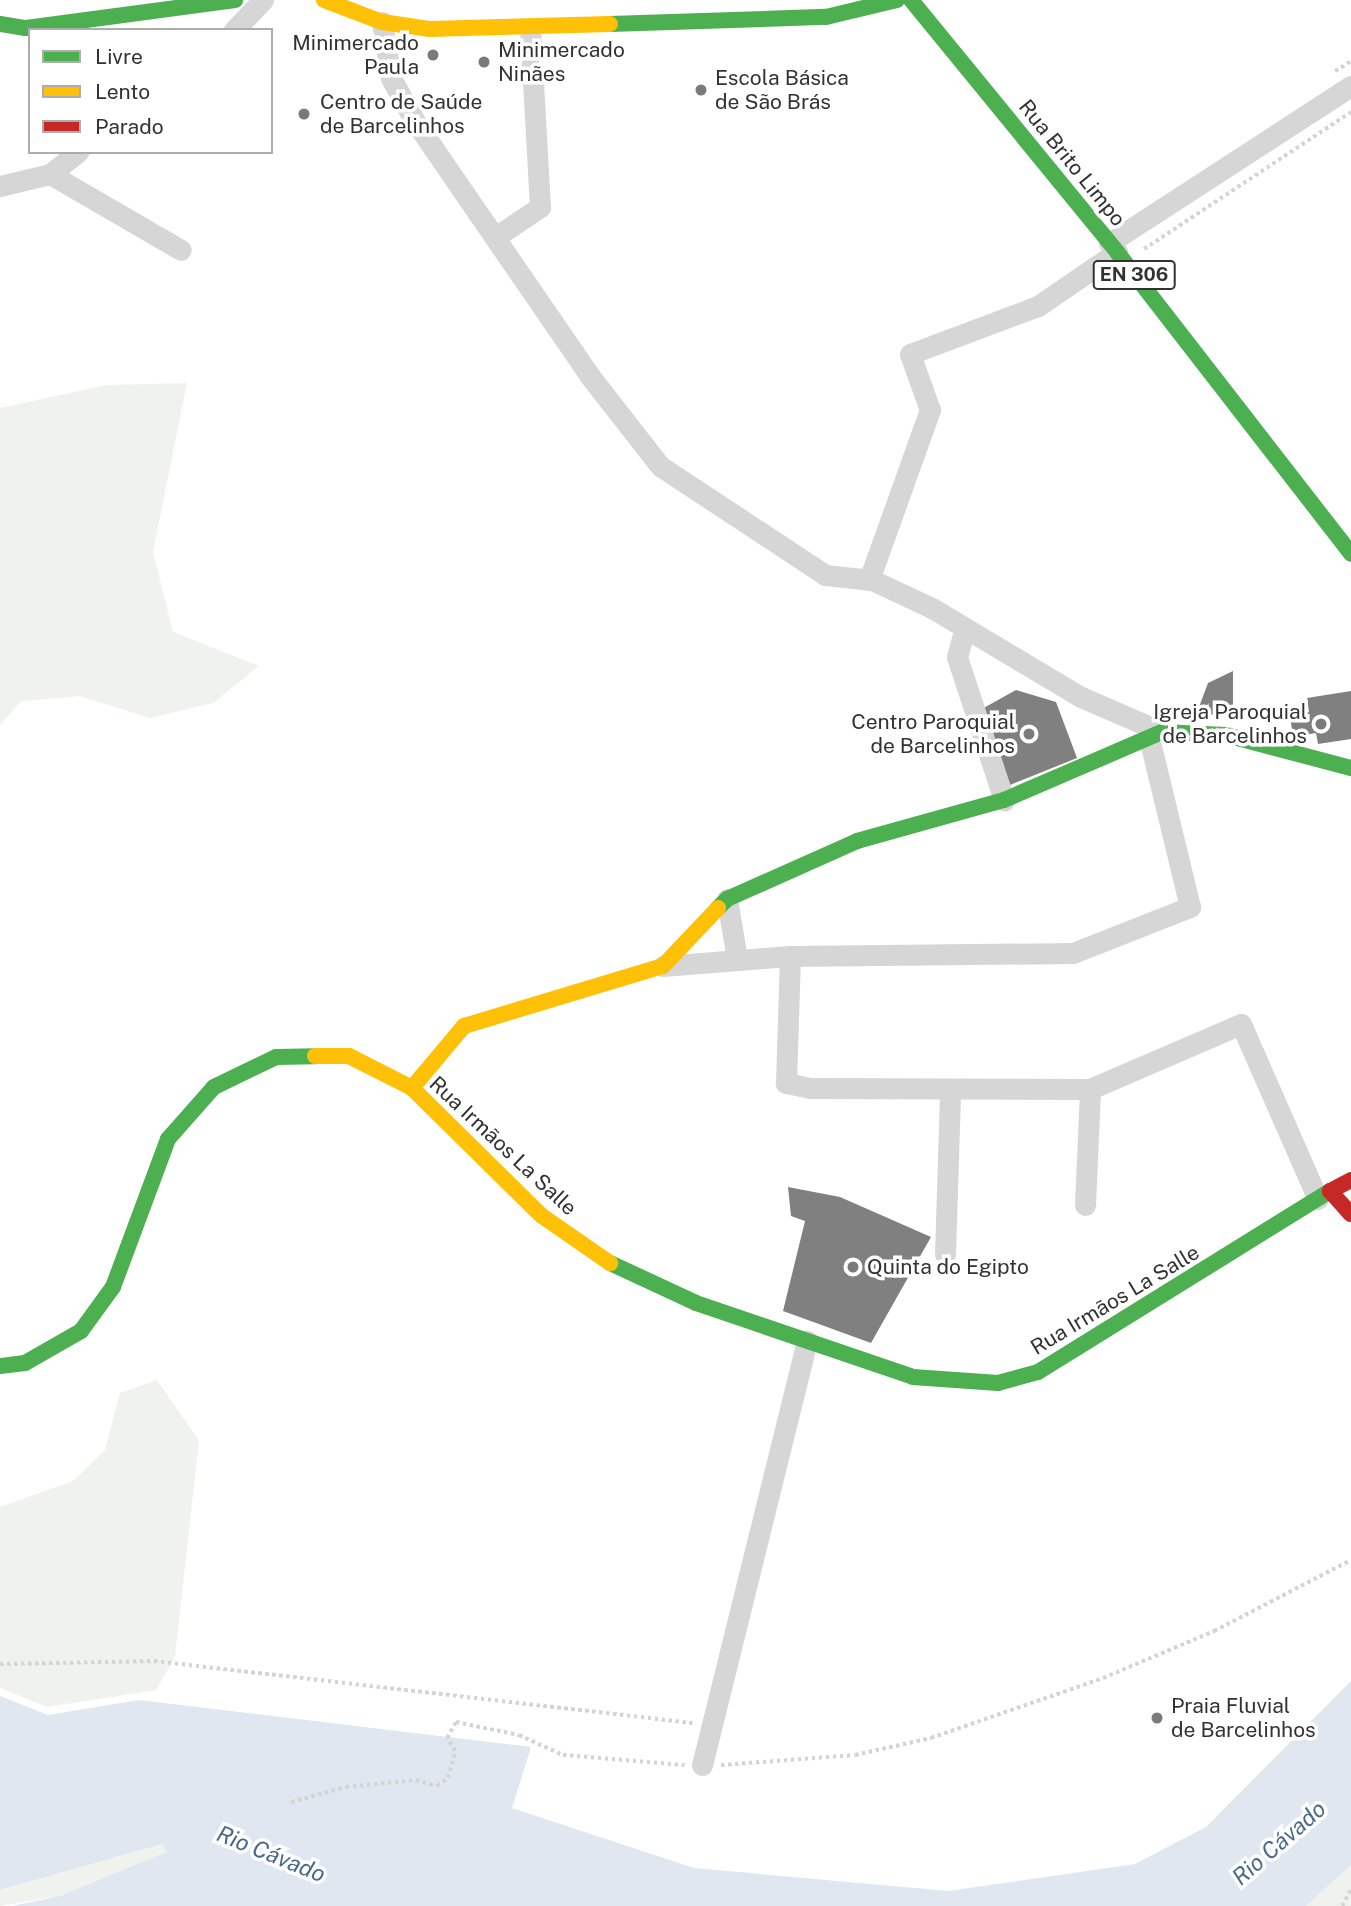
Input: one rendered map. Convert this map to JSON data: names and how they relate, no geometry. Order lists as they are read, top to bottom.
{
  "streets": {
    "main road": ["Rua Brito Limpo", "EN 306", "Rua Irmãos La Salle"]
  },
  "water": ["Rio Cávado"],
  "places": [
    "Minimercado Paula",
    "Minimercado Ninães",
    "Escola Básica de São Brás",
    "Centro de Saúde de Barcelinhos",
    "Igreja Paroquial de Barcelinhos",
    "Centro Paroquial de Barcelinhos",
    "Quinta do Egipto",
    "Praia Fluvial de Barcelinhos"
  ],
  "legend": ["Livre", "Lento", "Parado"]
}
